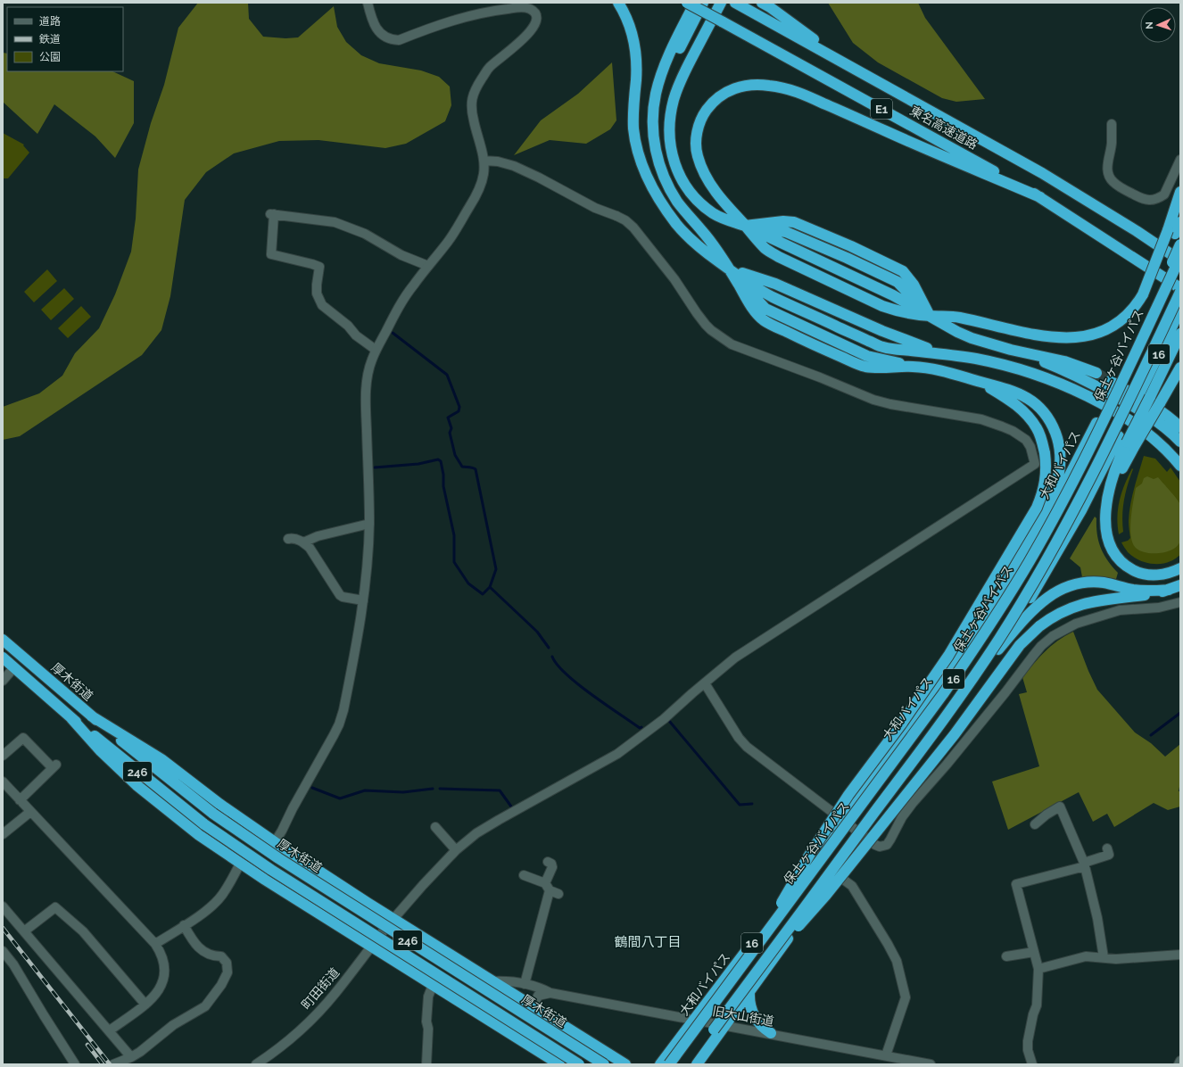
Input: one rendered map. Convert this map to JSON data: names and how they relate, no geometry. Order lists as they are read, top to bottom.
{
  "streets": {
    "highway": [
      "E1",
      "東名高速道路",
      "16",
      "保土ヶ谷バイパス",
      "大和バイパス",
      "厚木街道",
      "246"
    ],
    "street": ["町田街道", "旧大山街道"]
  },
  "crossings": [
    ["16", "旧大山街道"],
    ["大和バイパス", "旧大山街道"]
  ],
  "districts": ["鶴間八丁目"],
  "legend": ["道路", "鉄道", "公園"],
  "north": "left"
}
